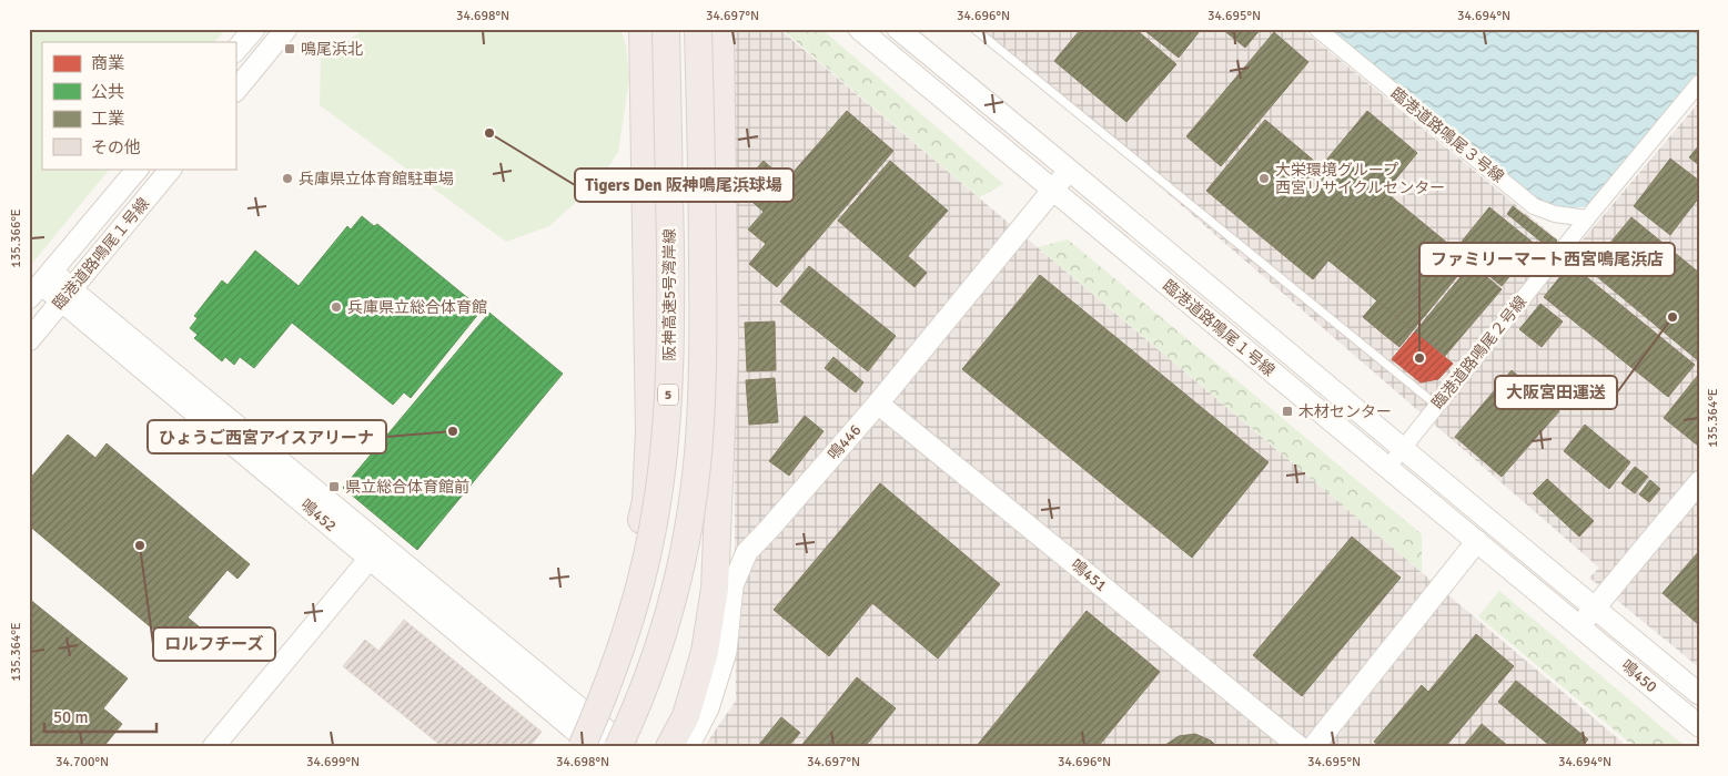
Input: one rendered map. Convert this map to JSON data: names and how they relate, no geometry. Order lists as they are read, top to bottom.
{
  "streets": {
    "highway": ["阪神高速5号湾岸線", "5"],
    "street": [
      "臨港道路鳴尾３号線",
      "臨港道路鳴尾１号線",
      "臨港道路鳴尾２号線",
      "鳴446",
      "鳴452",
      "鳴451",
      "鳴450"
    ]
  },
  "crossings": [
    ["臨港道路鳴尾３号線", "臨港道路鳴尾２号線"],
    ["臨港道路鳴尾１号線", "臨港道路鳴尾２号線"],
    ["臨港道路鳴尾１号線", "鳴446"],
    ["臨港道路鳴尾１号線", "鳴452"],
    ["臨港道路鳴尾１号線", "鳴450"],
    ["阪神高速5号湾岸線", "5"],
    ["阪神高速5号湾岸線", "鳴452"],
    ["5", "鳴452"],
    ["鳴446", "鳴451"]
  ],
  "places": {
    "transit": ["鳴尾浜北", "木材センター", "県立総合体育館前"],
    "other": [
      "Tigers Den 阪神鳴尾浜球場",
      "兵庫県立体育館駐車場",
      "大栄環境グループ 西宮リサイクルセンター",
      "兵庫県立総合体育館",
      "大阪宮田運送",
      "ファミリーマート西宮鳴尾浜店",
      "ひょうご西宮アイスアリーナ",
      "ロルフチーズ"
    ]
  },
  "legend": [
    "商業",
    "公共",
    "工業",
    "その他"
  ],
  "scale_bar": "50 m",
  "coordinates": [
    "34.698°N",
    "34.697°N",
    "34.696°N",
    "34.695°N",
    "34.694°N",
    "135.366°E",
    "135.364°E",
    "34.700°N",
    "34.699°N"
  ]
}
